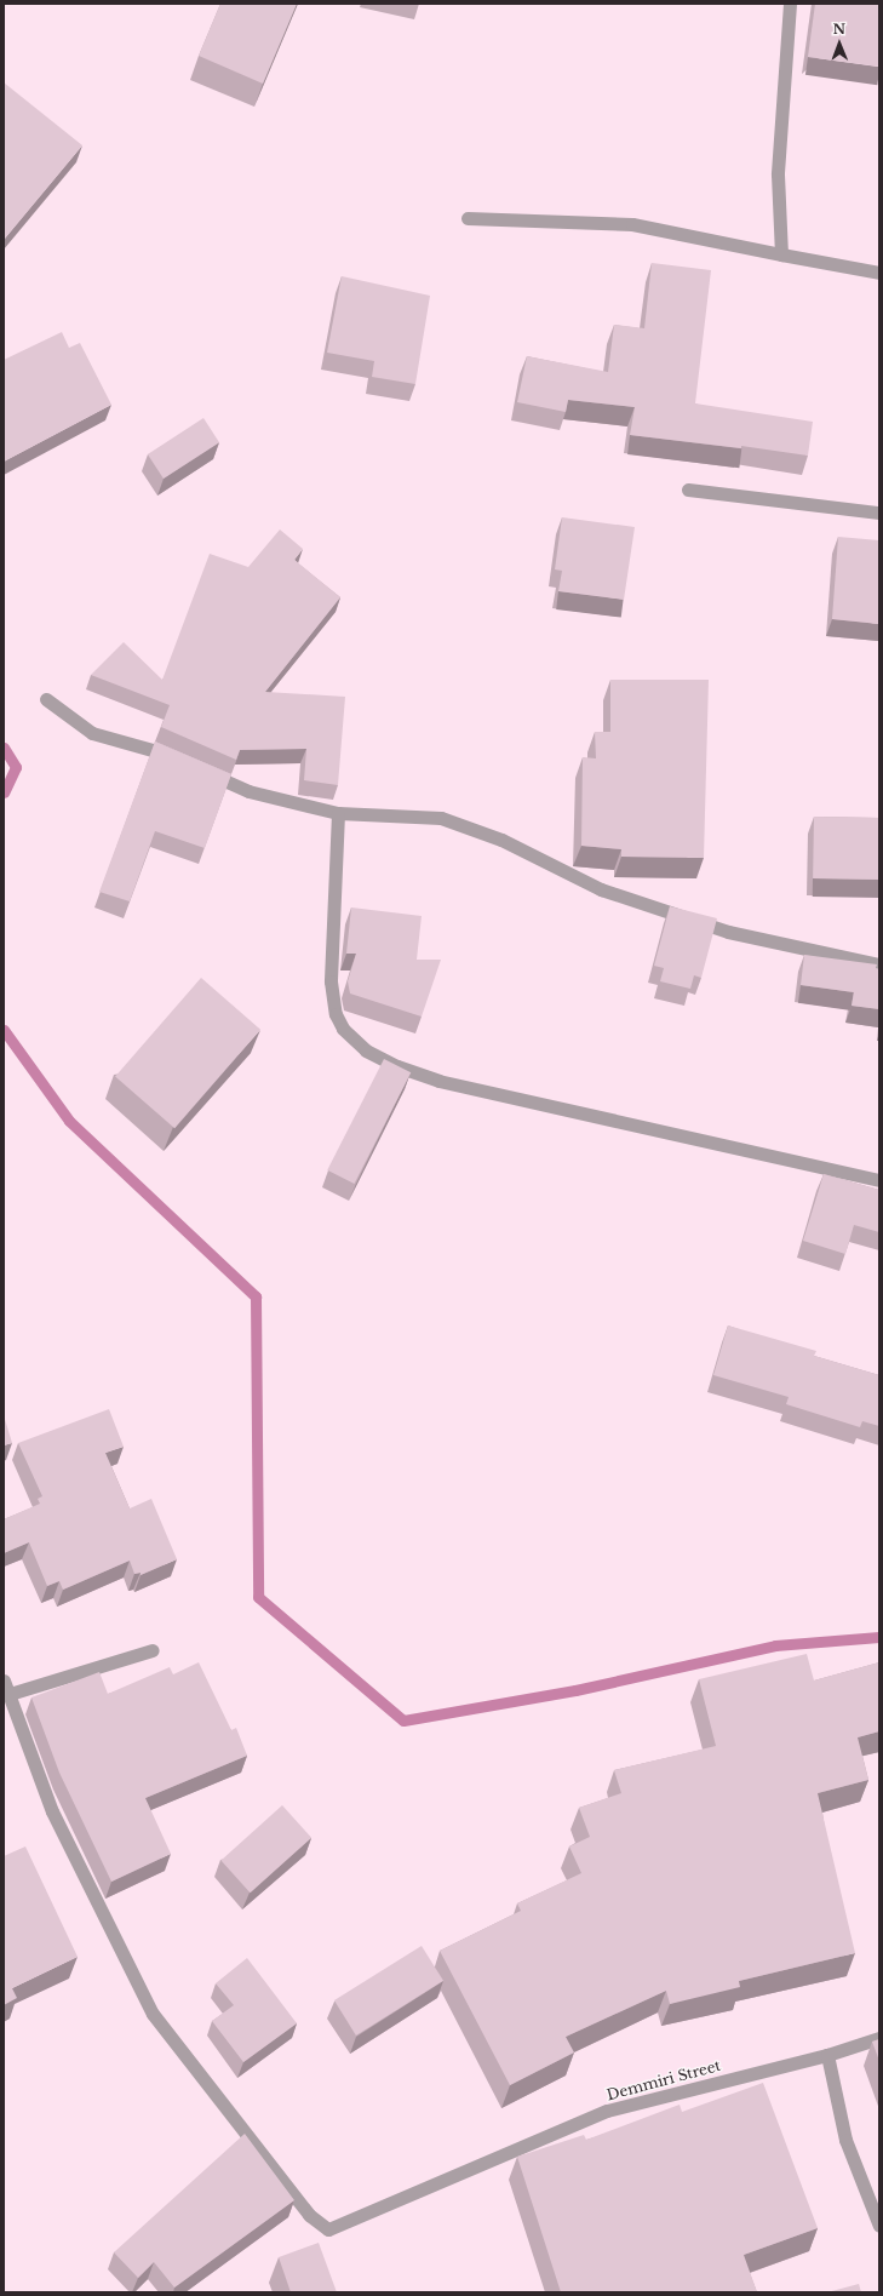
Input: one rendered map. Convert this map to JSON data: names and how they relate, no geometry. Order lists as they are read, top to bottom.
{
  "streets": {
    "street": ["Demmiri Street"]
  },
  "north": "top"
}
